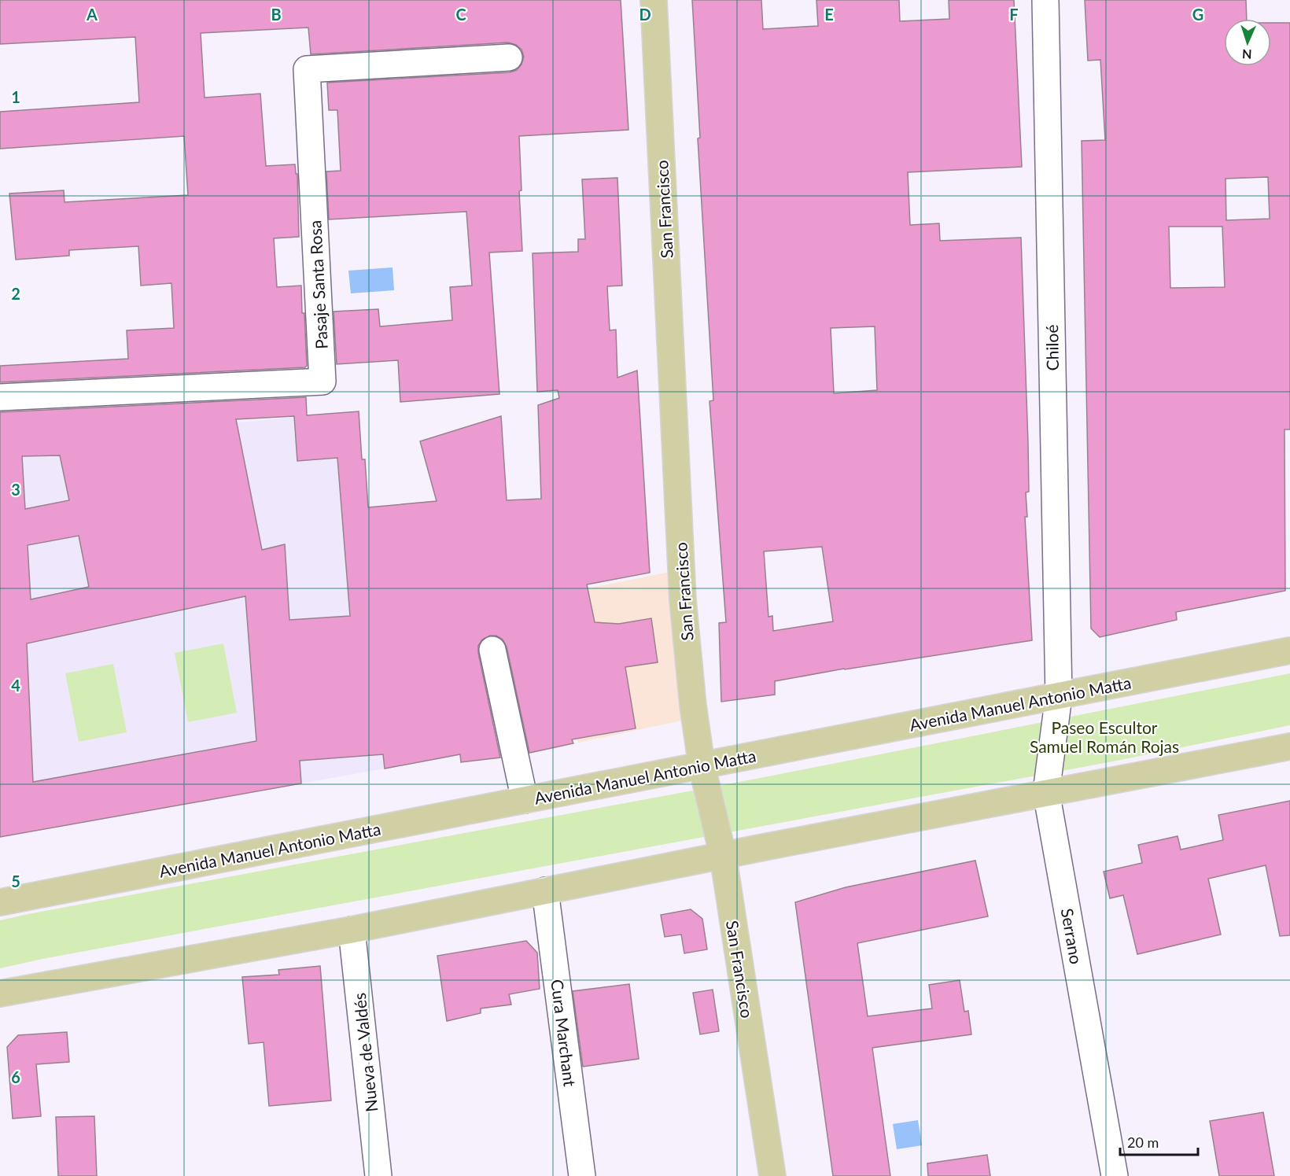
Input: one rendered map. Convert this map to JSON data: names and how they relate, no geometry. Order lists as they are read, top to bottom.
{
  "streets": {
    "main road": ["San Francisco", "Avenida Manuel Antonio Matta"],
    "street": [
      "Pasaje Santa Rosa",
      "Chiloé",
      "Serrano",
      "Cura Marchant",
      "Nueva de Valdés"
    ]
  },
  "crossings": [
    ["San Francisco", "Avenida Manuel Antonio Matta"],
    ["Chiloé", "Avenida Manuel Antonio Matta"],
    ["Chiloé", "Serrano"],
    ["Avenida Manuel Antonio Matta", "Serrano"]
  ],
  "parks": ["Paseo Escultor Samuel Román Rojas"],
  "scale_bar": "20 m",
  "north": "bottom",
  "grid": {
    "columns": [
      "A",
      "B",
      "C",
      "D",
      "E",
      "F",
      "G"
    ],
    "rows": [
      "1",
      "2",
      "3",
      "4",
      "5",
      "6"
    ]
  }
}
